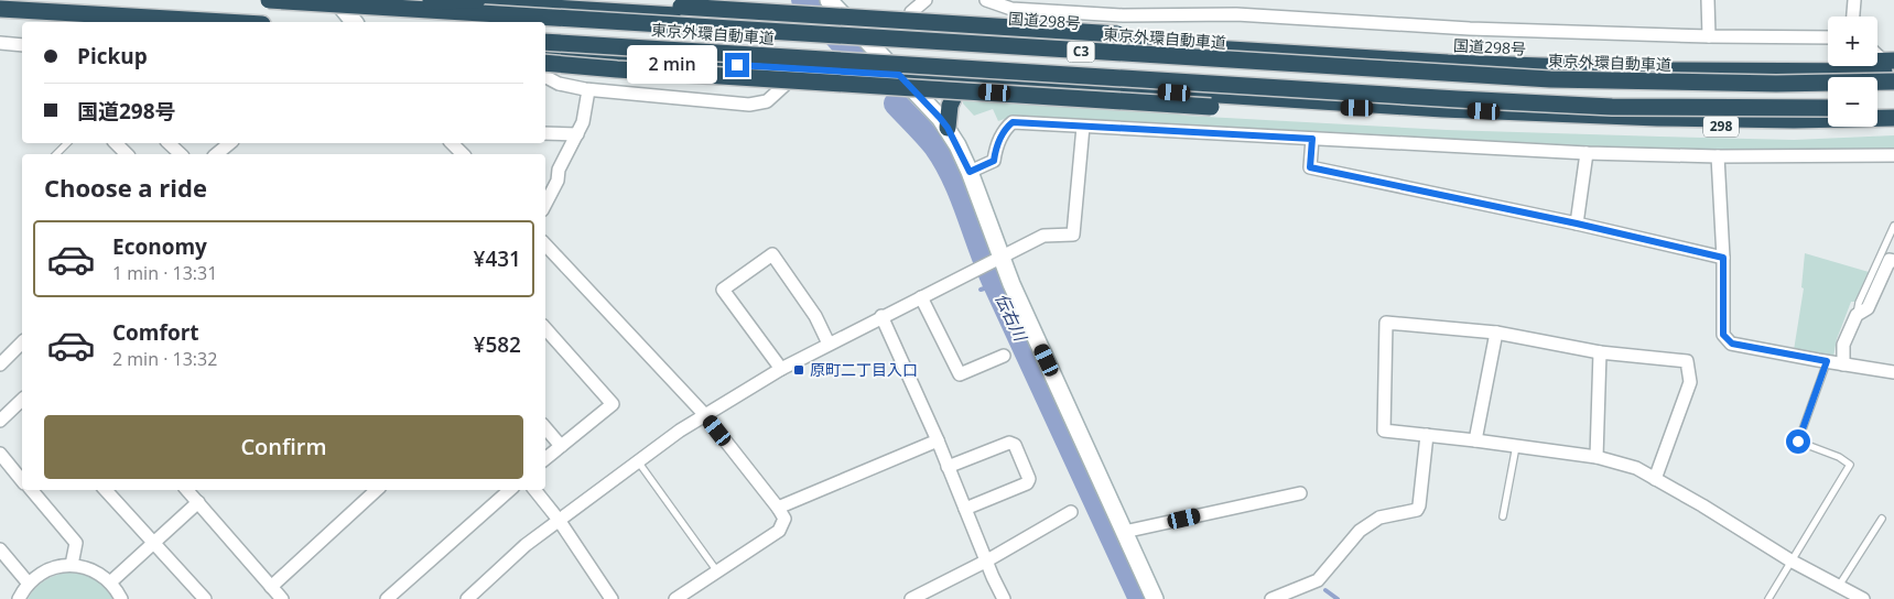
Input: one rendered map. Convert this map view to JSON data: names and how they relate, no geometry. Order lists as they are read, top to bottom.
{
  "streets": {
    "highway": [
      "国道298号",
      "東京外環自動車道",
      "C3",
      "298"
    ]
  },
  "crossings": [
    ["国道298号", "東京外環自動車道"]
  ],
  "water": ["伝右川"],
  "places": {
    "transit": ["原町二丁目入口"]
  },
  "page": {
    "map_buttons": ["+", "−"],
    "banner": ["Pickup", "国道298号"],
    "bubble": "2 min",
    "heading": "Choose a ride",
    "list": [
      {
        "name": "Economy",
        "note": "1 min · 13:31",
        "value": "¥431"
      },
      {
        "name": "Comfort",
        "note": "2 min · 13:32",
        "value": "¥582"
      }
    ],
    "buttons": "Confirm"
  }
}
